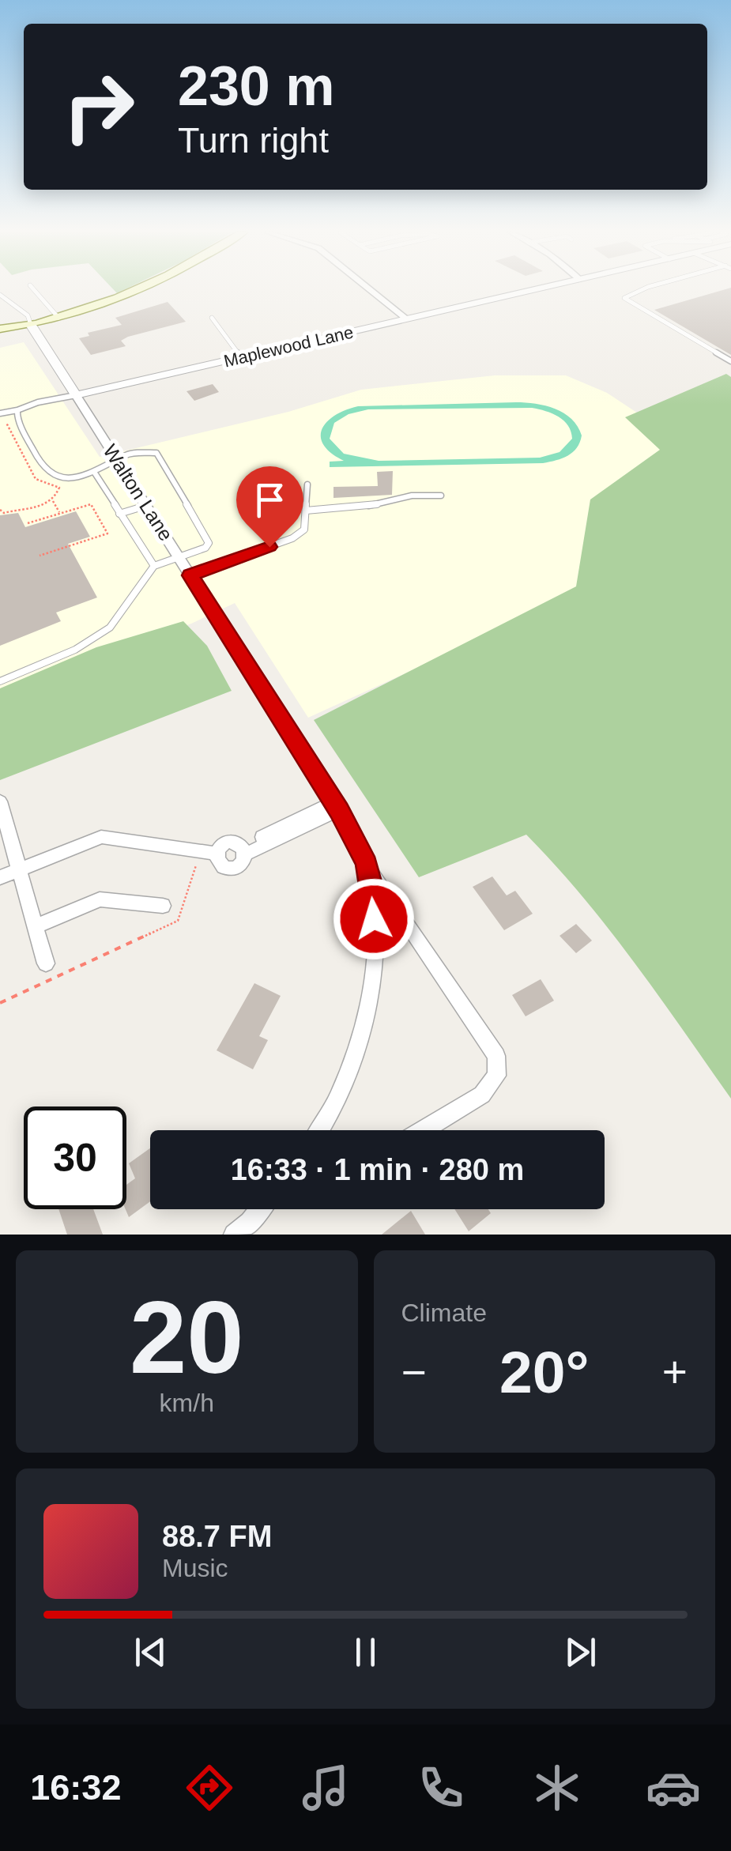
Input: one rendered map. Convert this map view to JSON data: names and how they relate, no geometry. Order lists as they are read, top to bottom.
{
  "streets": {
    "street": ["Maplewood Lane", "Walton Lane"]
  },
  "crossings": [
    ["Maplewood Lane", "Walton Lane"]
  ],
  "page": {
    "turn": ["230 m", "Turn right"],
    "limit": "30",
    "trip": "16:33 · 1 min · 280 m",
    "tile": [
      ["20", "km/h"],
      "Climate"
    ],
    "heat": ["−", "20°", "+"],
    "song": ["88.7 FM", "Music"],
    "tabs": "16:32"
  }
}
